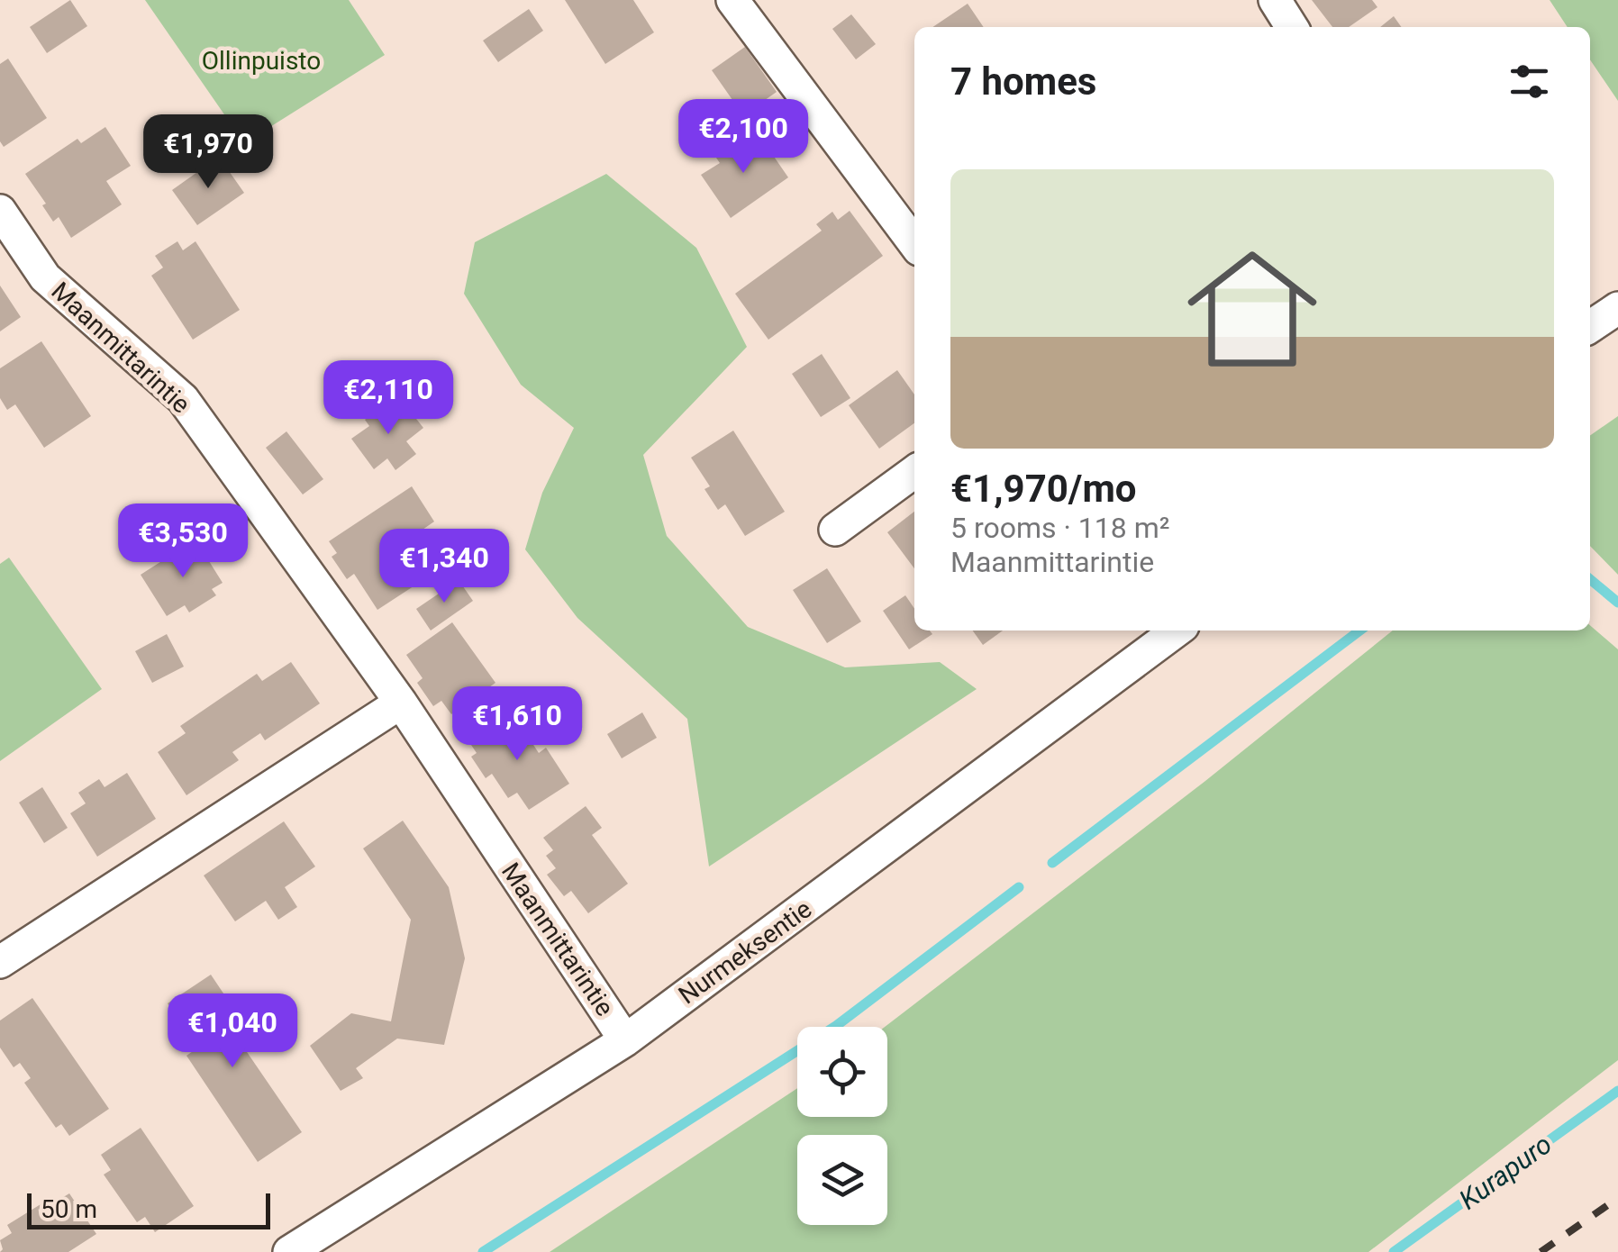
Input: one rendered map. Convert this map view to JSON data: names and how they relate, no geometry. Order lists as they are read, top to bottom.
{
  "streets": {
    "street": ["Maanmittarintie", "Nurmeksentie"]
  },
  "crossings": [
    ["Maanmittarintie", "Nurmeksentie"]
  ],
  "water": ["Kurapuro"],
  "parks": ["Ollinpuisto"],
  "scale_bar": "50 m",
  "page": {
    "heading": "7 homes",
    "price": [
      "€2,100",
      "€1,970",
      "€2,110",
      "€3,530",
      "€1,340",
      "€1,610",
      "€1,040"
    ],
    "list": [
      {
        "name": "€1,970/mo",
        "note": "5 rooms · 118 m² · Maanmittarintie"
      }
    ],
    "scale": "50 m"
  }
}
